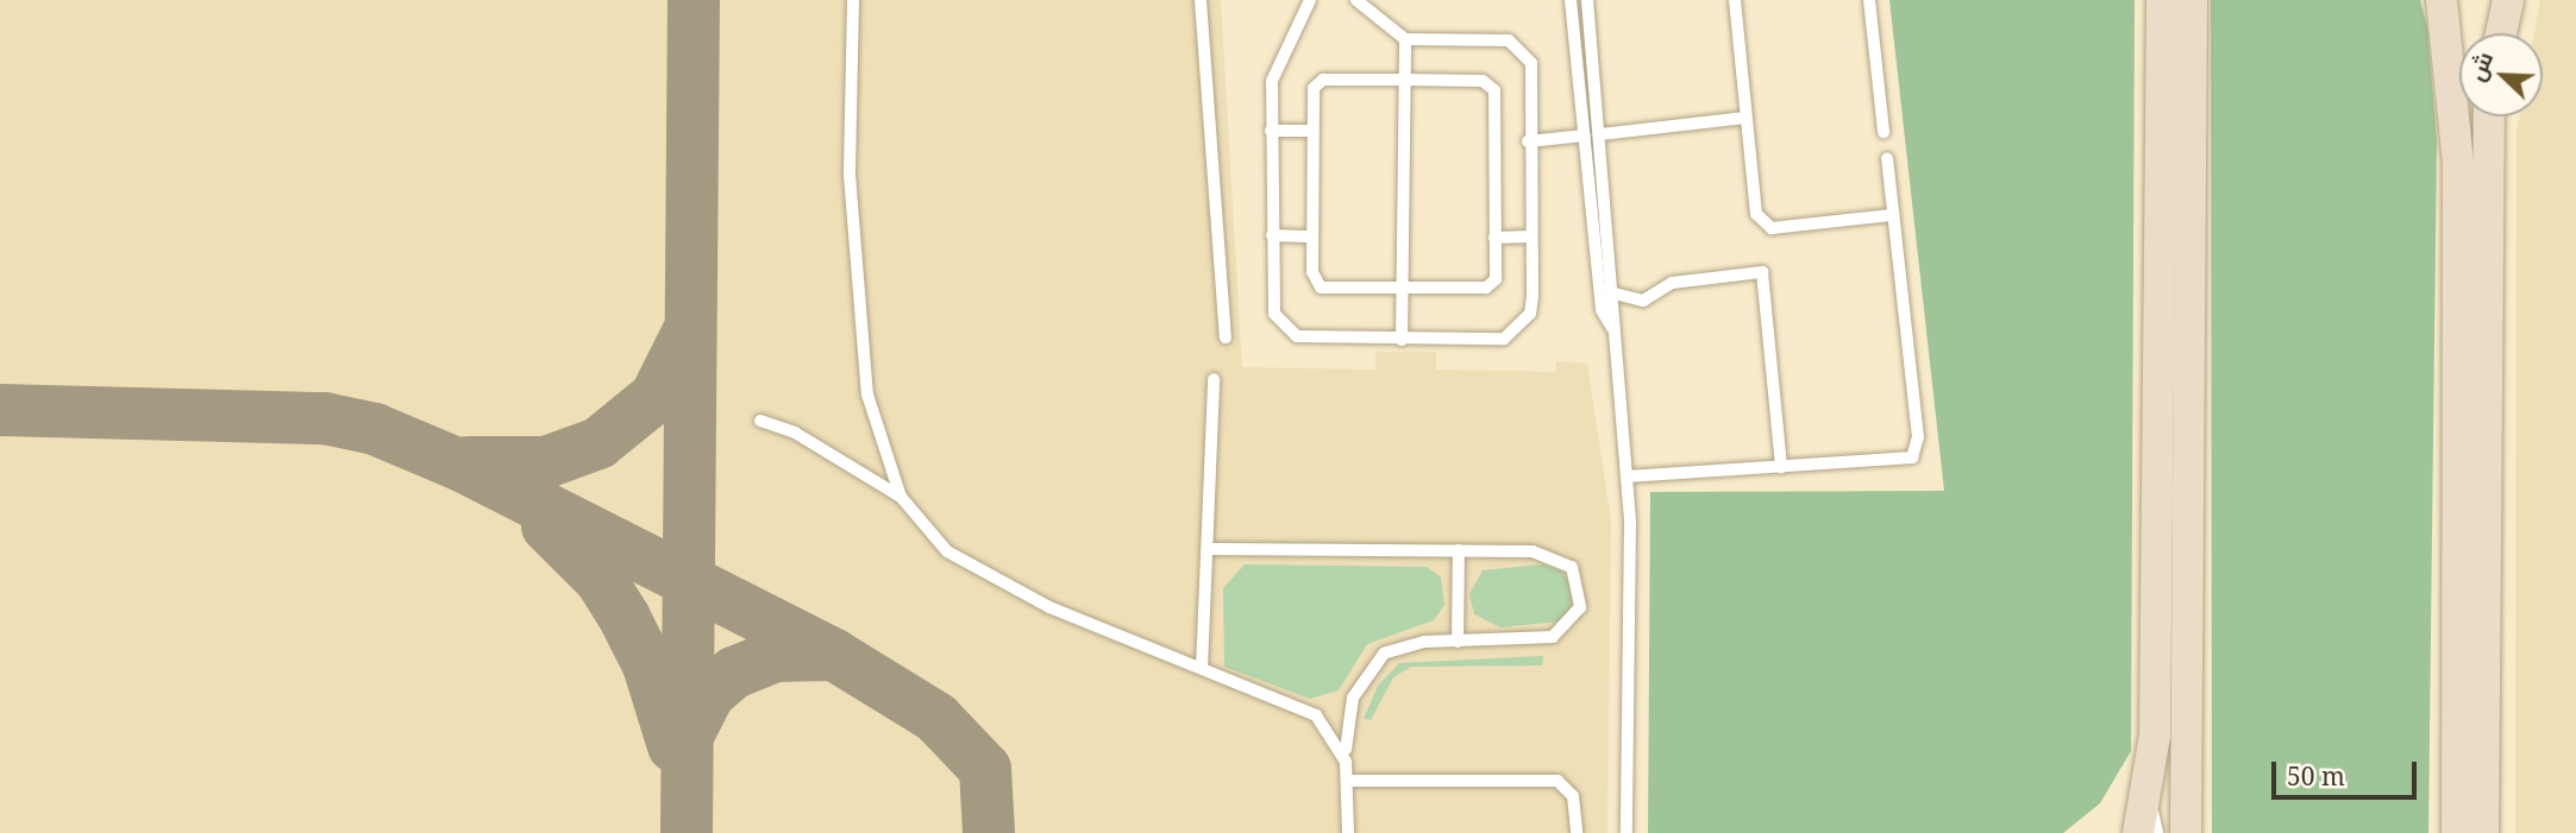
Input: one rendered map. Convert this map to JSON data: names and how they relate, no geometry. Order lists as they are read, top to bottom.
{
  "scale_bar": "50 m",
  "north": "top left"
}
